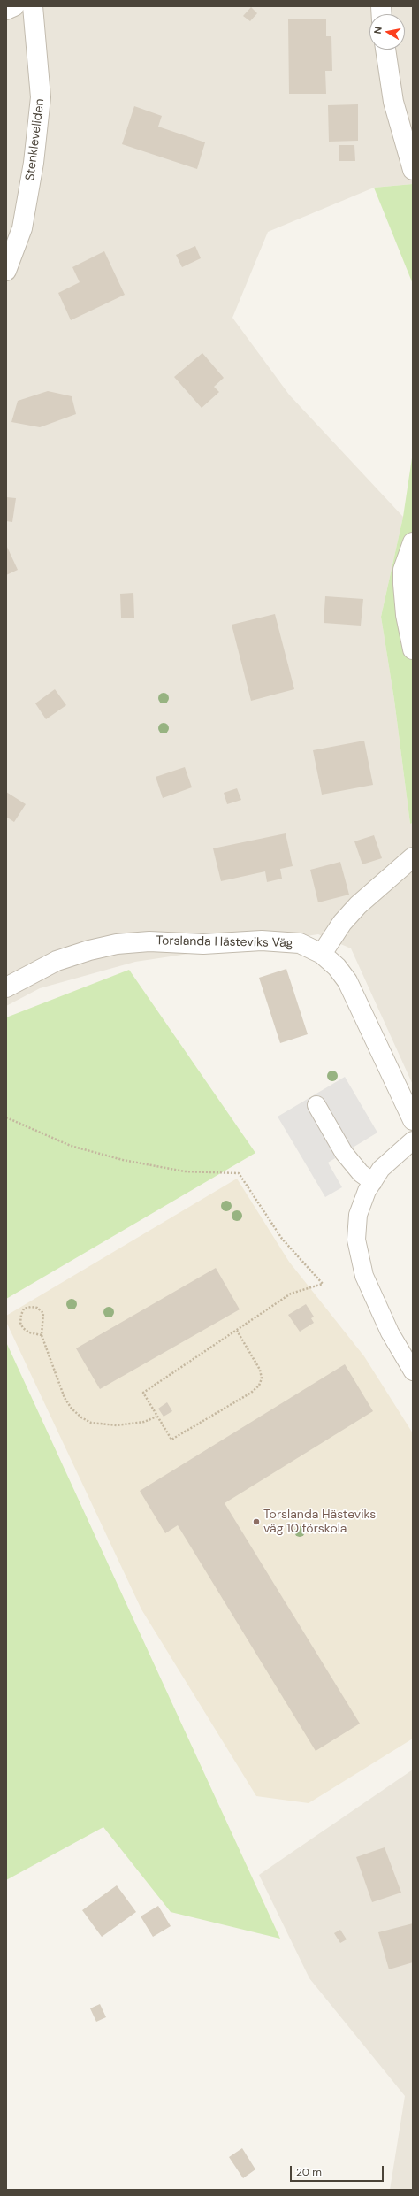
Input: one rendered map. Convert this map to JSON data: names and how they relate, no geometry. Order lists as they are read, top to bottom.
{
  "streets": {
    "street": ["Stenkleveliden", "Torslanda Hästeviks Väg"]
  },
  "places": ["Torslanda Hästeviks väg 10 förskola"],
  "scale_bar": "20 m",
  "north": "left"
}
